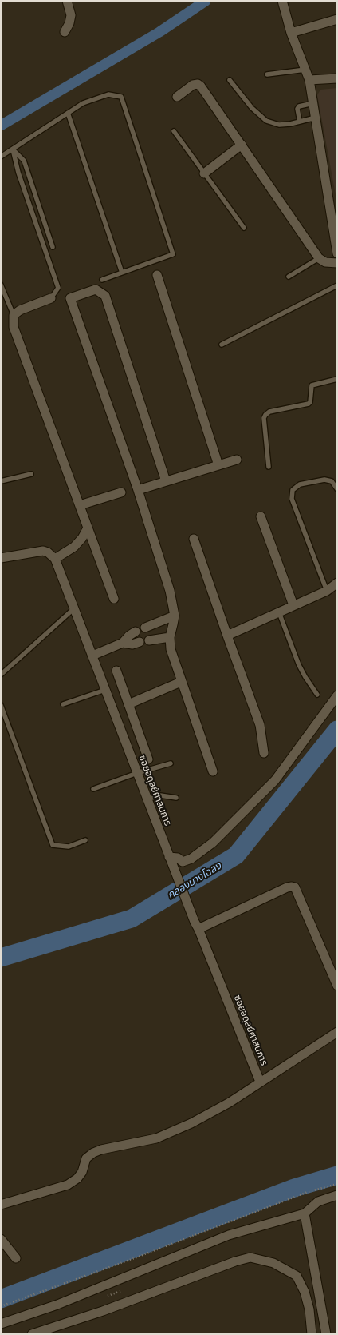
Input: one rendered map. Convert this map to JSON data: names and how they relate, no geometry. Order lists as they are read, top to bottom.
{
  "streets": {
    "street": ["ซอยอดุลย์ศาสนการ"]
  },
  "water": ["คลองบางโฉลง"]
}
